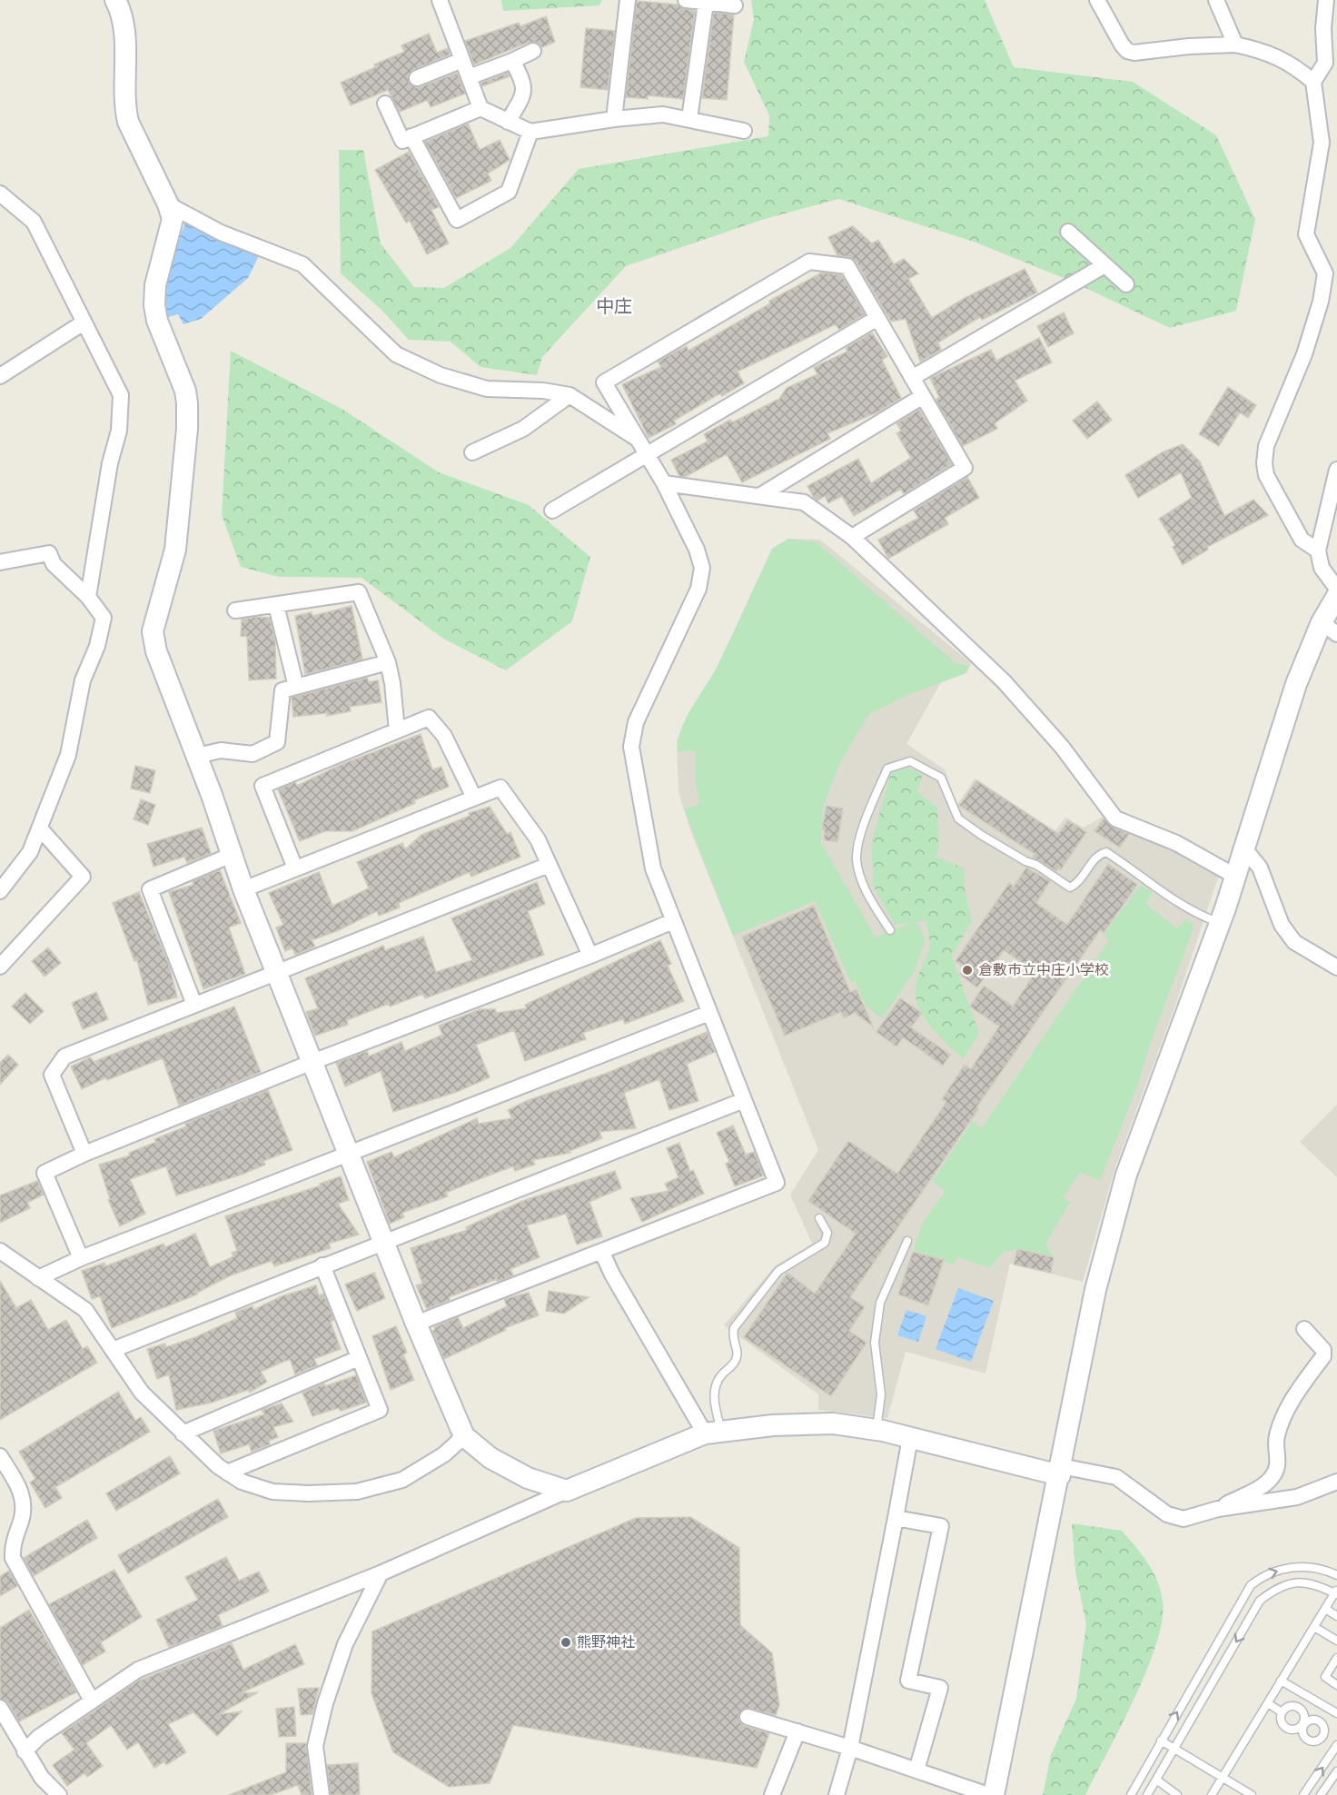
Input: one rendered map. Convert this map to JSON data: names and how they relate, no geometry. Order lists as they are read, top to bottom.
{
  "districts": ["中庄"],
  "places": ["倉敷市立中庄小学校", "熊野神社"]
}
